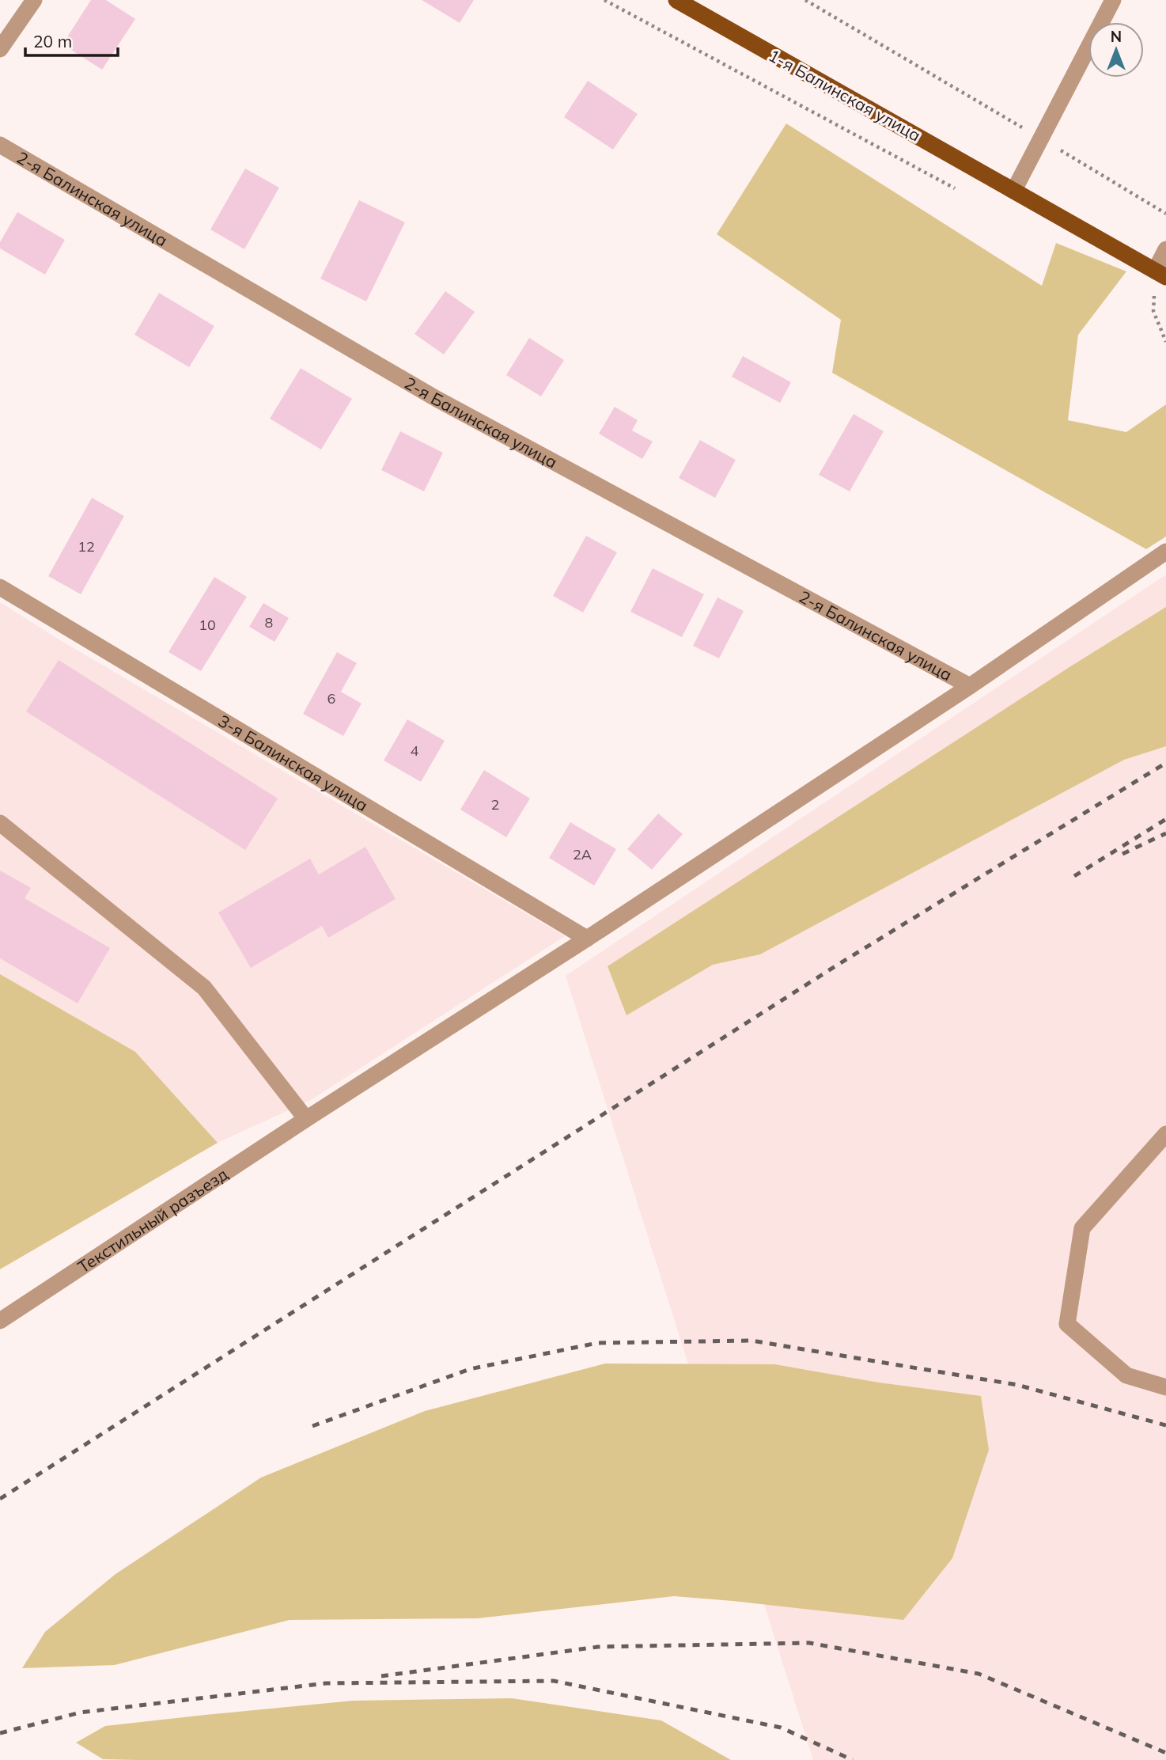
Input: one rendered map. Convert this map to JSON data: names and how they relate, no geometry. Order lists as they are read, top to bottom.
{
  "streets": {
    "main road": ["1-я Балинская улица"],
    "street": ["2-я Балинская улица", "3-я Балинская улица", "Текстильный разъезд"]
  },
  "crossings": [
    ["2-я Балинская улица", "Текстильный разъезд"],
    ["3-я Балинская улица", "Текстильный разъезд"]
  ],
  "house_numbers": [
    "12",
    "8",
    "10",
    "6",
    "4",
    "2",
    "2А"
  ],
  "scale_bar": "20 m",
  "north": "top"
}
